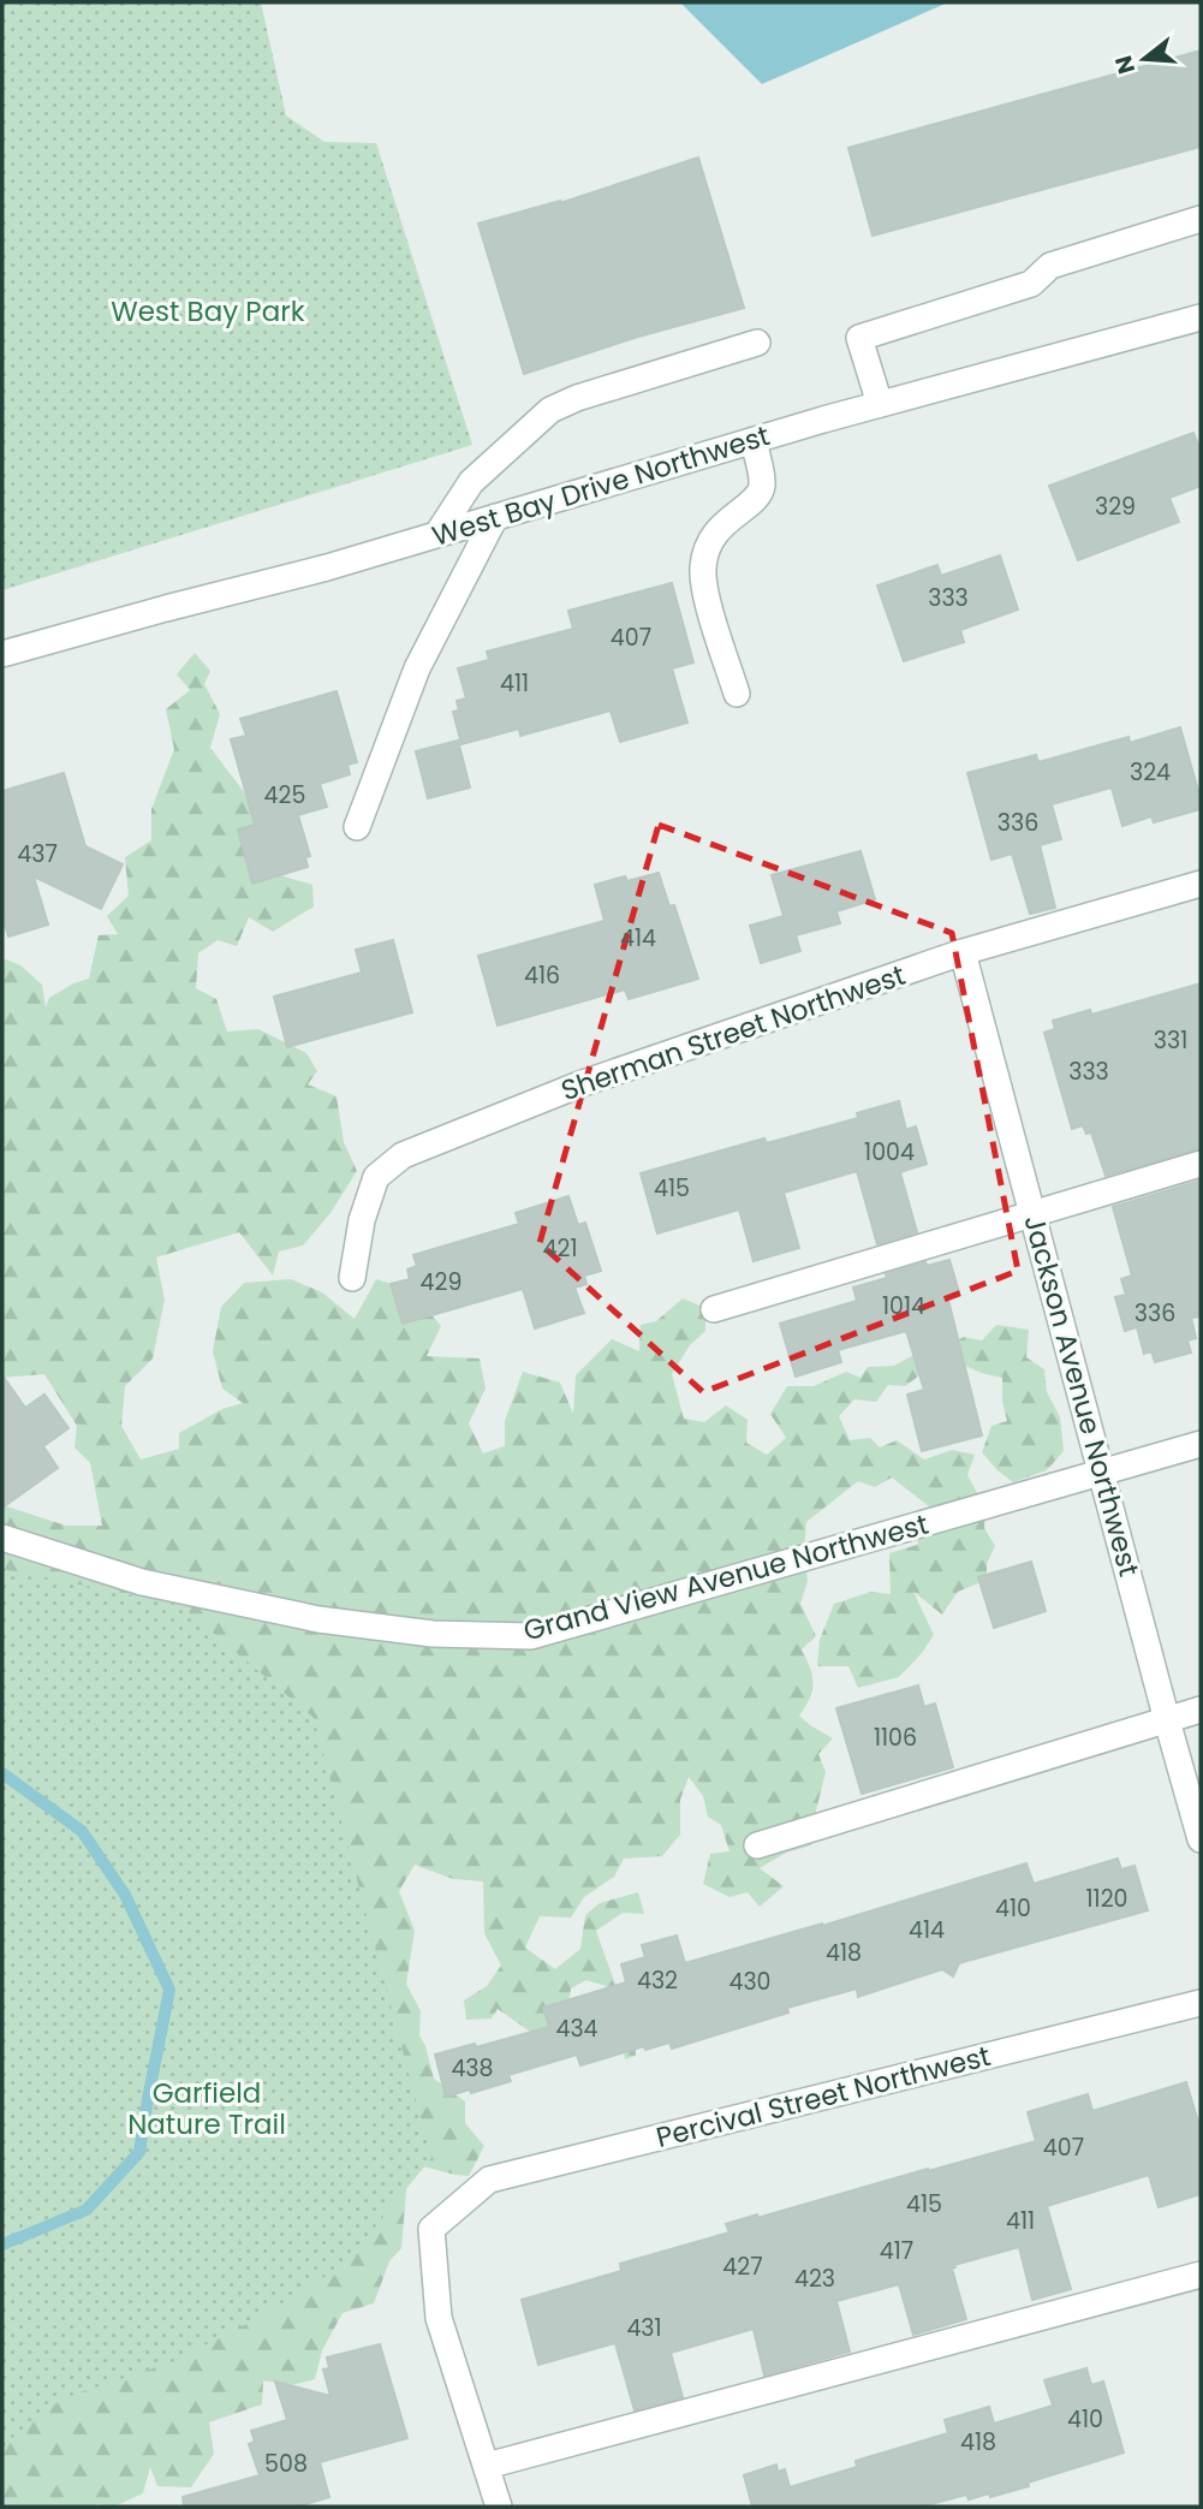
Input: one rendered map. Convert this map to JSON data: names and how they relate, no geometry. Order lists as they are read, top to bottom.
{
  "streets": {
    "street": [
      "West Bay Drive Northwest",
      "Sherman Street Northwest",
      "Jackson Avenue Northwest",
      "Grand View Avenue Northwest",
      "Percival Street Northwest"
    ]
  },
  "crossings": [
    ["Sherman Street Northwest", "Jackson Avenue Northwest"],
    ["Jackson Avenue Northwest", "Grand View Avenue Northwest"]
  ],
  "parks": ["West Bay Park", "Garfield Nature Trail"],
  "house_numbers": [
    "329",
    "333",
    "407",
    "411",
    "324",
    "425",
    "336",
    "437",
    "414",
    "416",
    "331",
    "333",
    "1004",
    "415",
    "421",
    "429",
    "1014",
    "336",
    "1106",
    "1120",
    "410",
    "414",
    "418",
    "432",
    "430",
    "434",
    "438",
    "407",
    "415",
    "411",
    "417",
    "427",
    "423",
    "431",
    "410",
    "418",
    "508"
  ],
  "north": "left"
}
